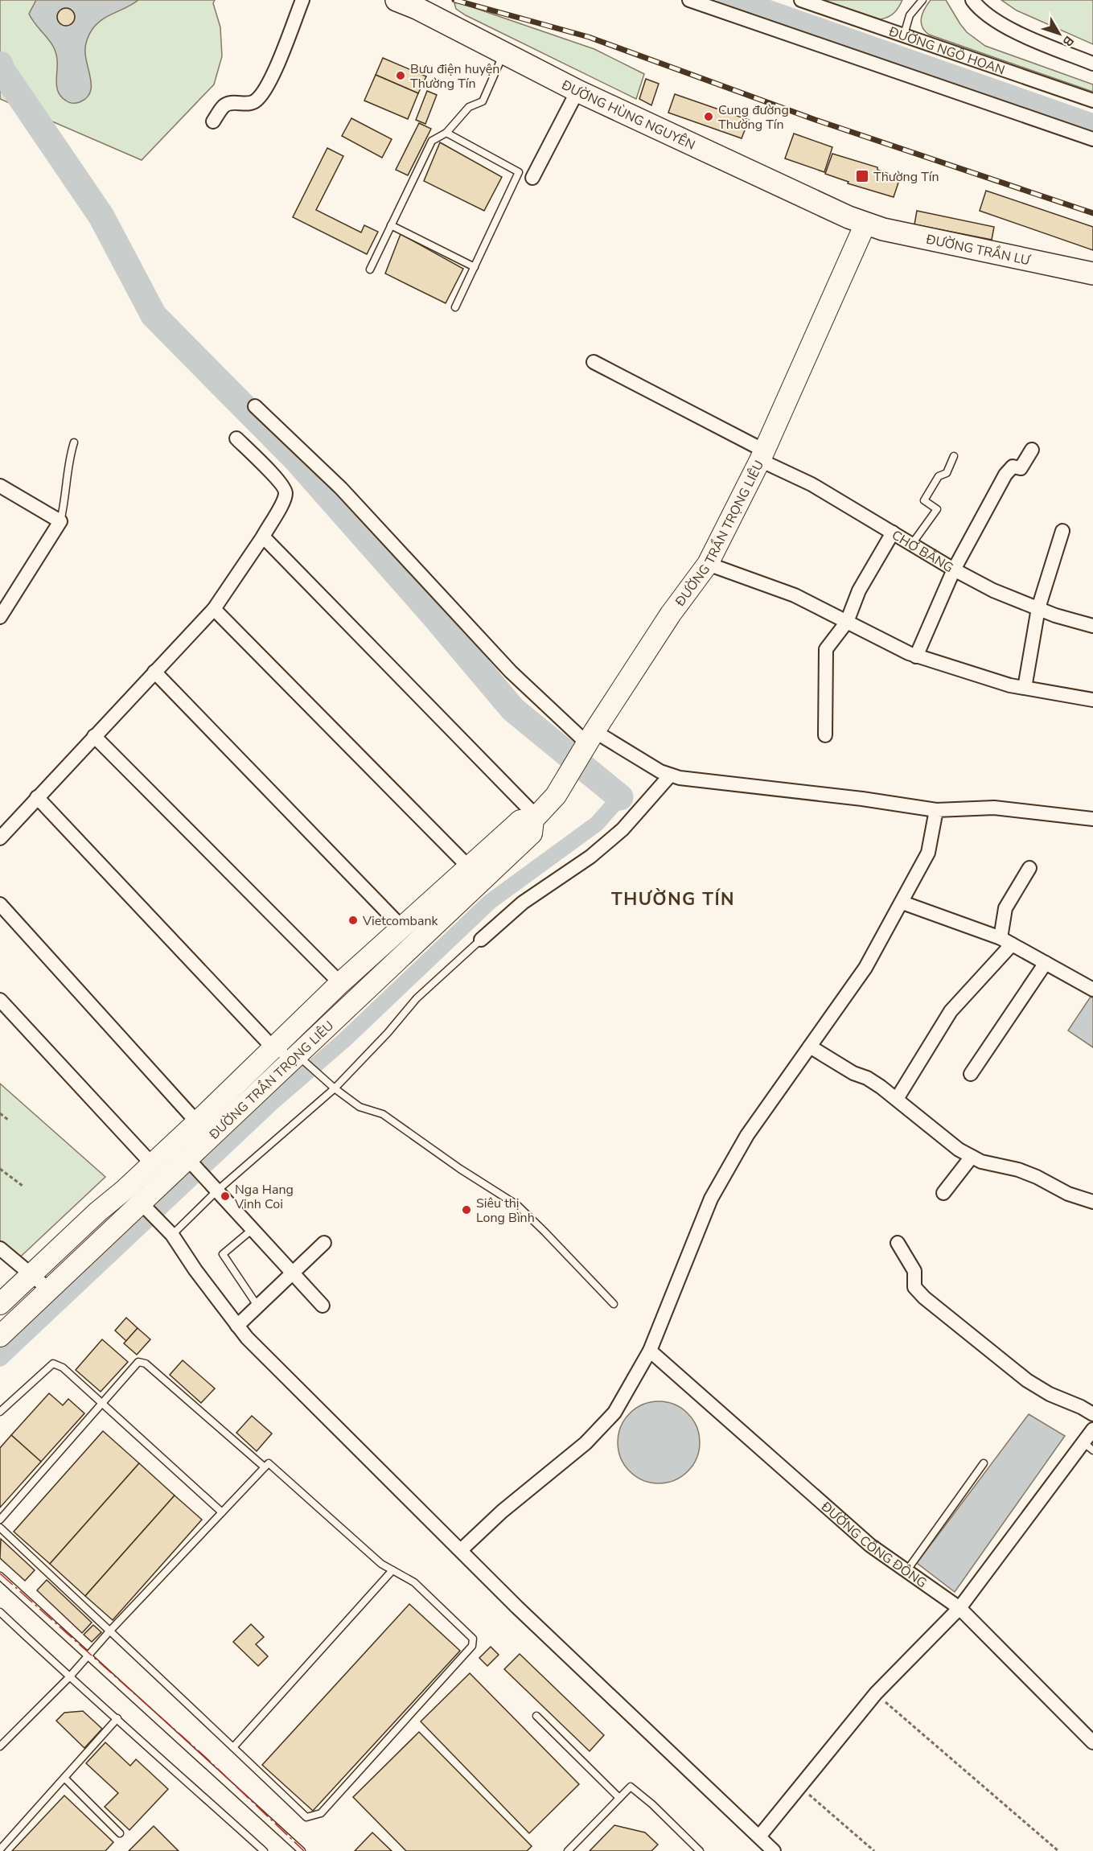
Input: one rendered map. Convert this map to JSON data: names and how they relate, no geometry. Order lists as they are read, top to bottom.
{
  "streets": {
    "highway": ["ĐƯỜNG HÙNG NGUYÊN", "ĐƯỜNG TRẦN LƯ"],
    "main road": ["ĐƯỜNG TRẦN TRỌNG LIÊU"],
    "street": ["ĐƯỜNG NGÔ HOAN", "CHỢ BẰNG", "ĐƯỜNG CỔNG ĐÔNG"]
  },
  "crossings": [
    ["ĐƯỜNG HÙNG NGUYÊN", "ĐƯỜNG TRẦN LƯ"],
    ["ĐƯỜNG HÙNG NGUYÊN", "ĐƯỜNG TRẦN TRỌNG LIÊU"],
    ["ĐƯỜNG TRẦN LƯ", "ĐƯỜNG TRẦN TRỌNG LIÊU"],
    ["ĐƯỜNG TRẦN TRỌNG LIÊU", "CHỢ BẰNG"]
  ],
  "districts": ["THƯỜNG TÍN"],
  "places": {
    "other": [
      "Bưu điện huyện Thường Tín",
      "Cung đường Thường Tín",
      "Vietcombank",
      "Nga Hang Vinh Coi",
      "Siêu thị Long Bình"
    ],
    "transit": ["Thường Tín"]
  },
  "north": "bottom right"
}
